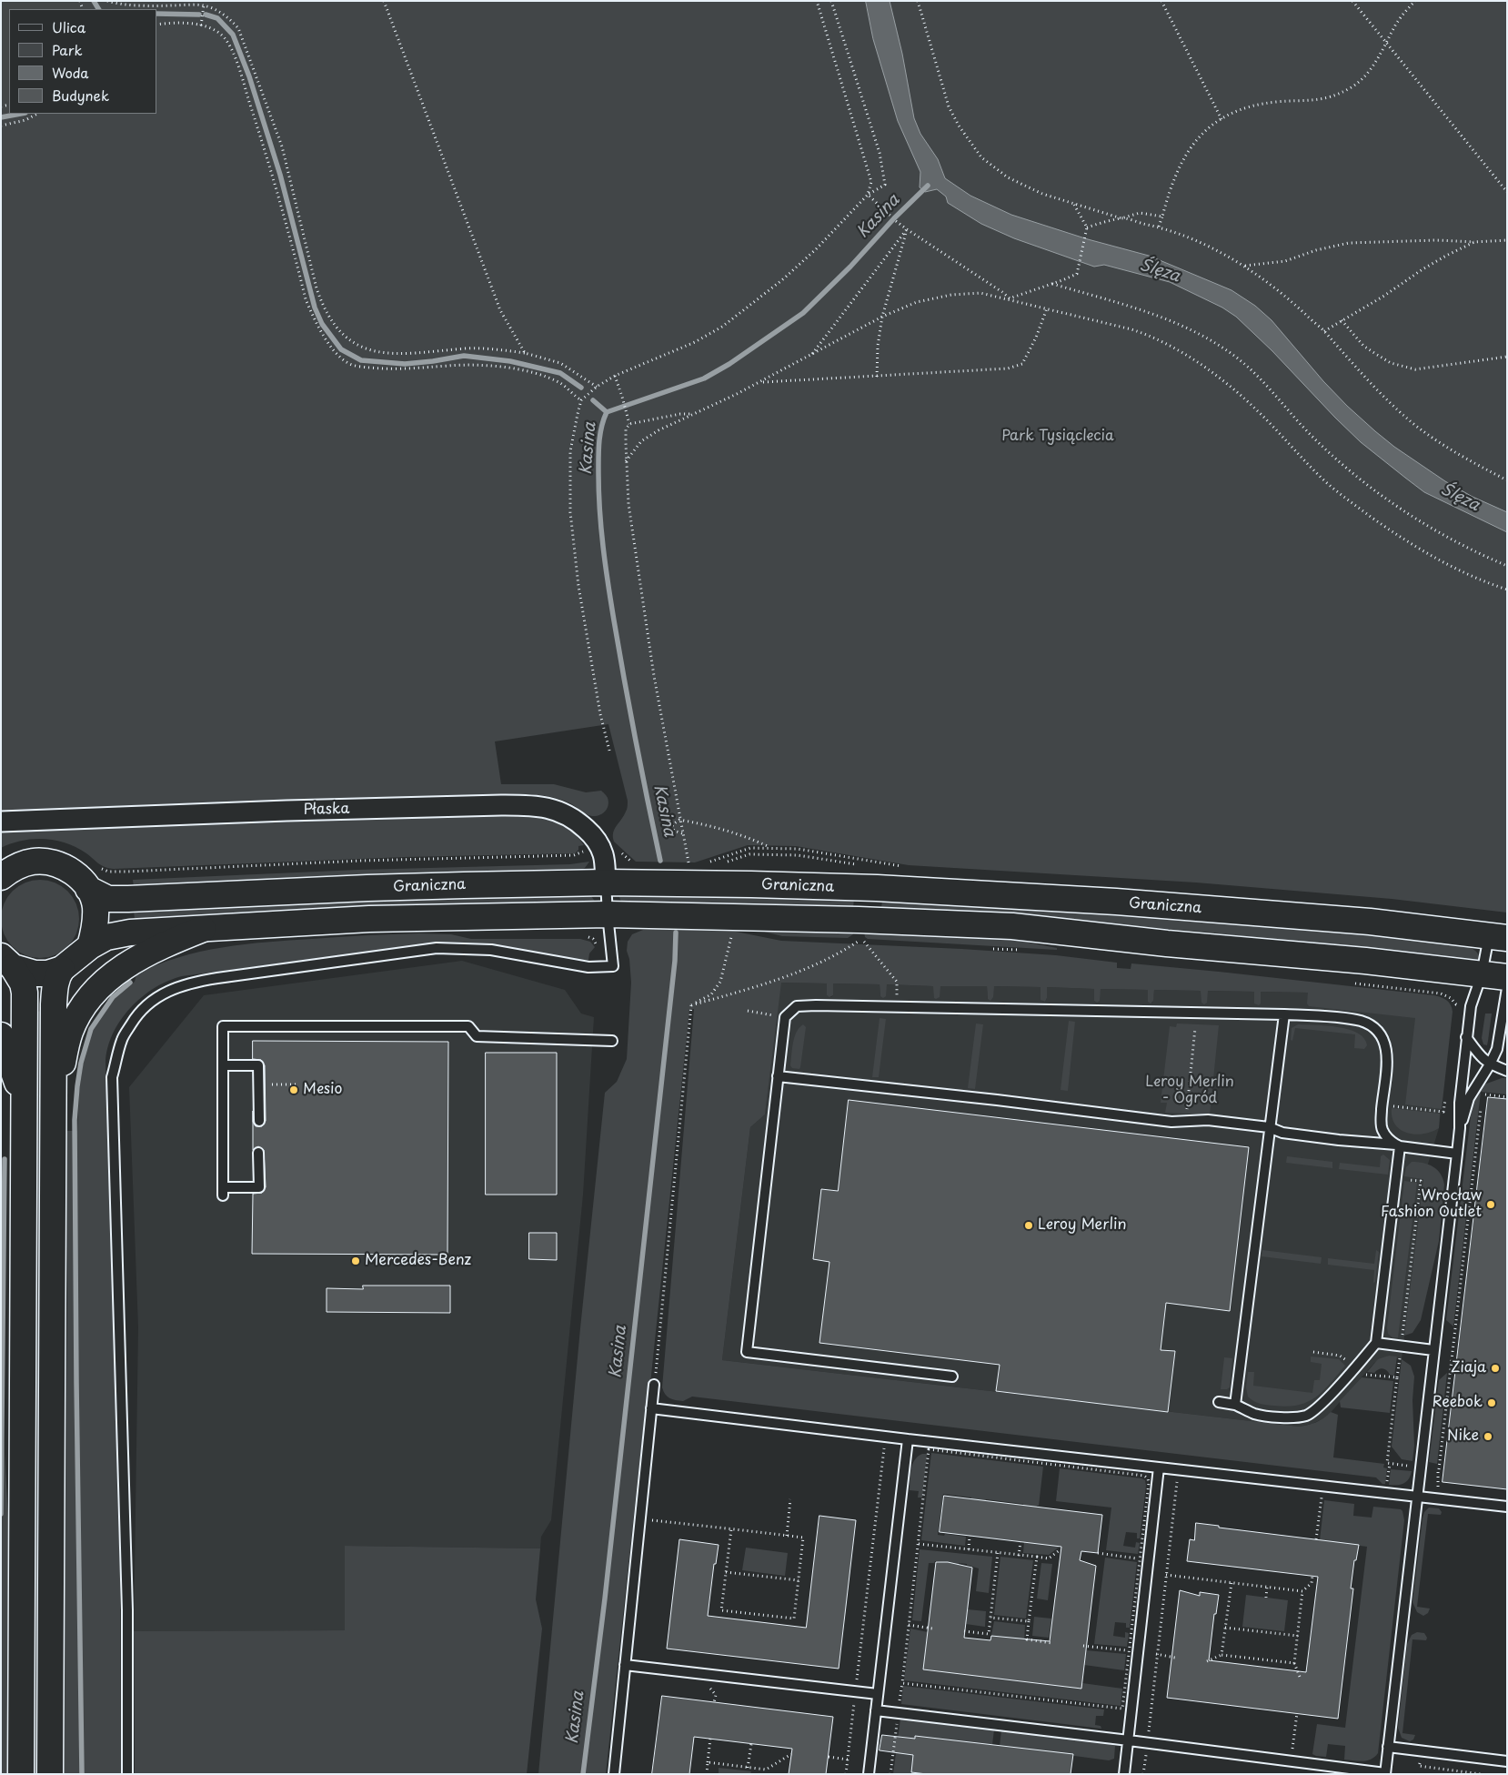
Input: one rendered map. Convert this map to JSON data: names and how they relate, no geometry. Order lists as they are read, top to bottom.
{
  "streets": {
    "main road": ["Graniczna"],
    "street": ["Płaska"]
  },
  "crossings": [
    ["Płaska", "Graniczna"]
  ],
  "water": ["Kasina", "Ślęza"],
  "parks": ["Park Tysiąclecia", "Leroy Merlin - Ogród"],
  "places": [
    "Mesio",
    "Wrocław Fashion Outlet",
    "Leroy Merlin",
    "Mercedes-Benz",
    "Ziaja",
    "Reebok",
    "Nike"
  ],
  "legend": [
    "Ulica",
    "Park",
    "Woda",
    "Budynek"
  ]
}
